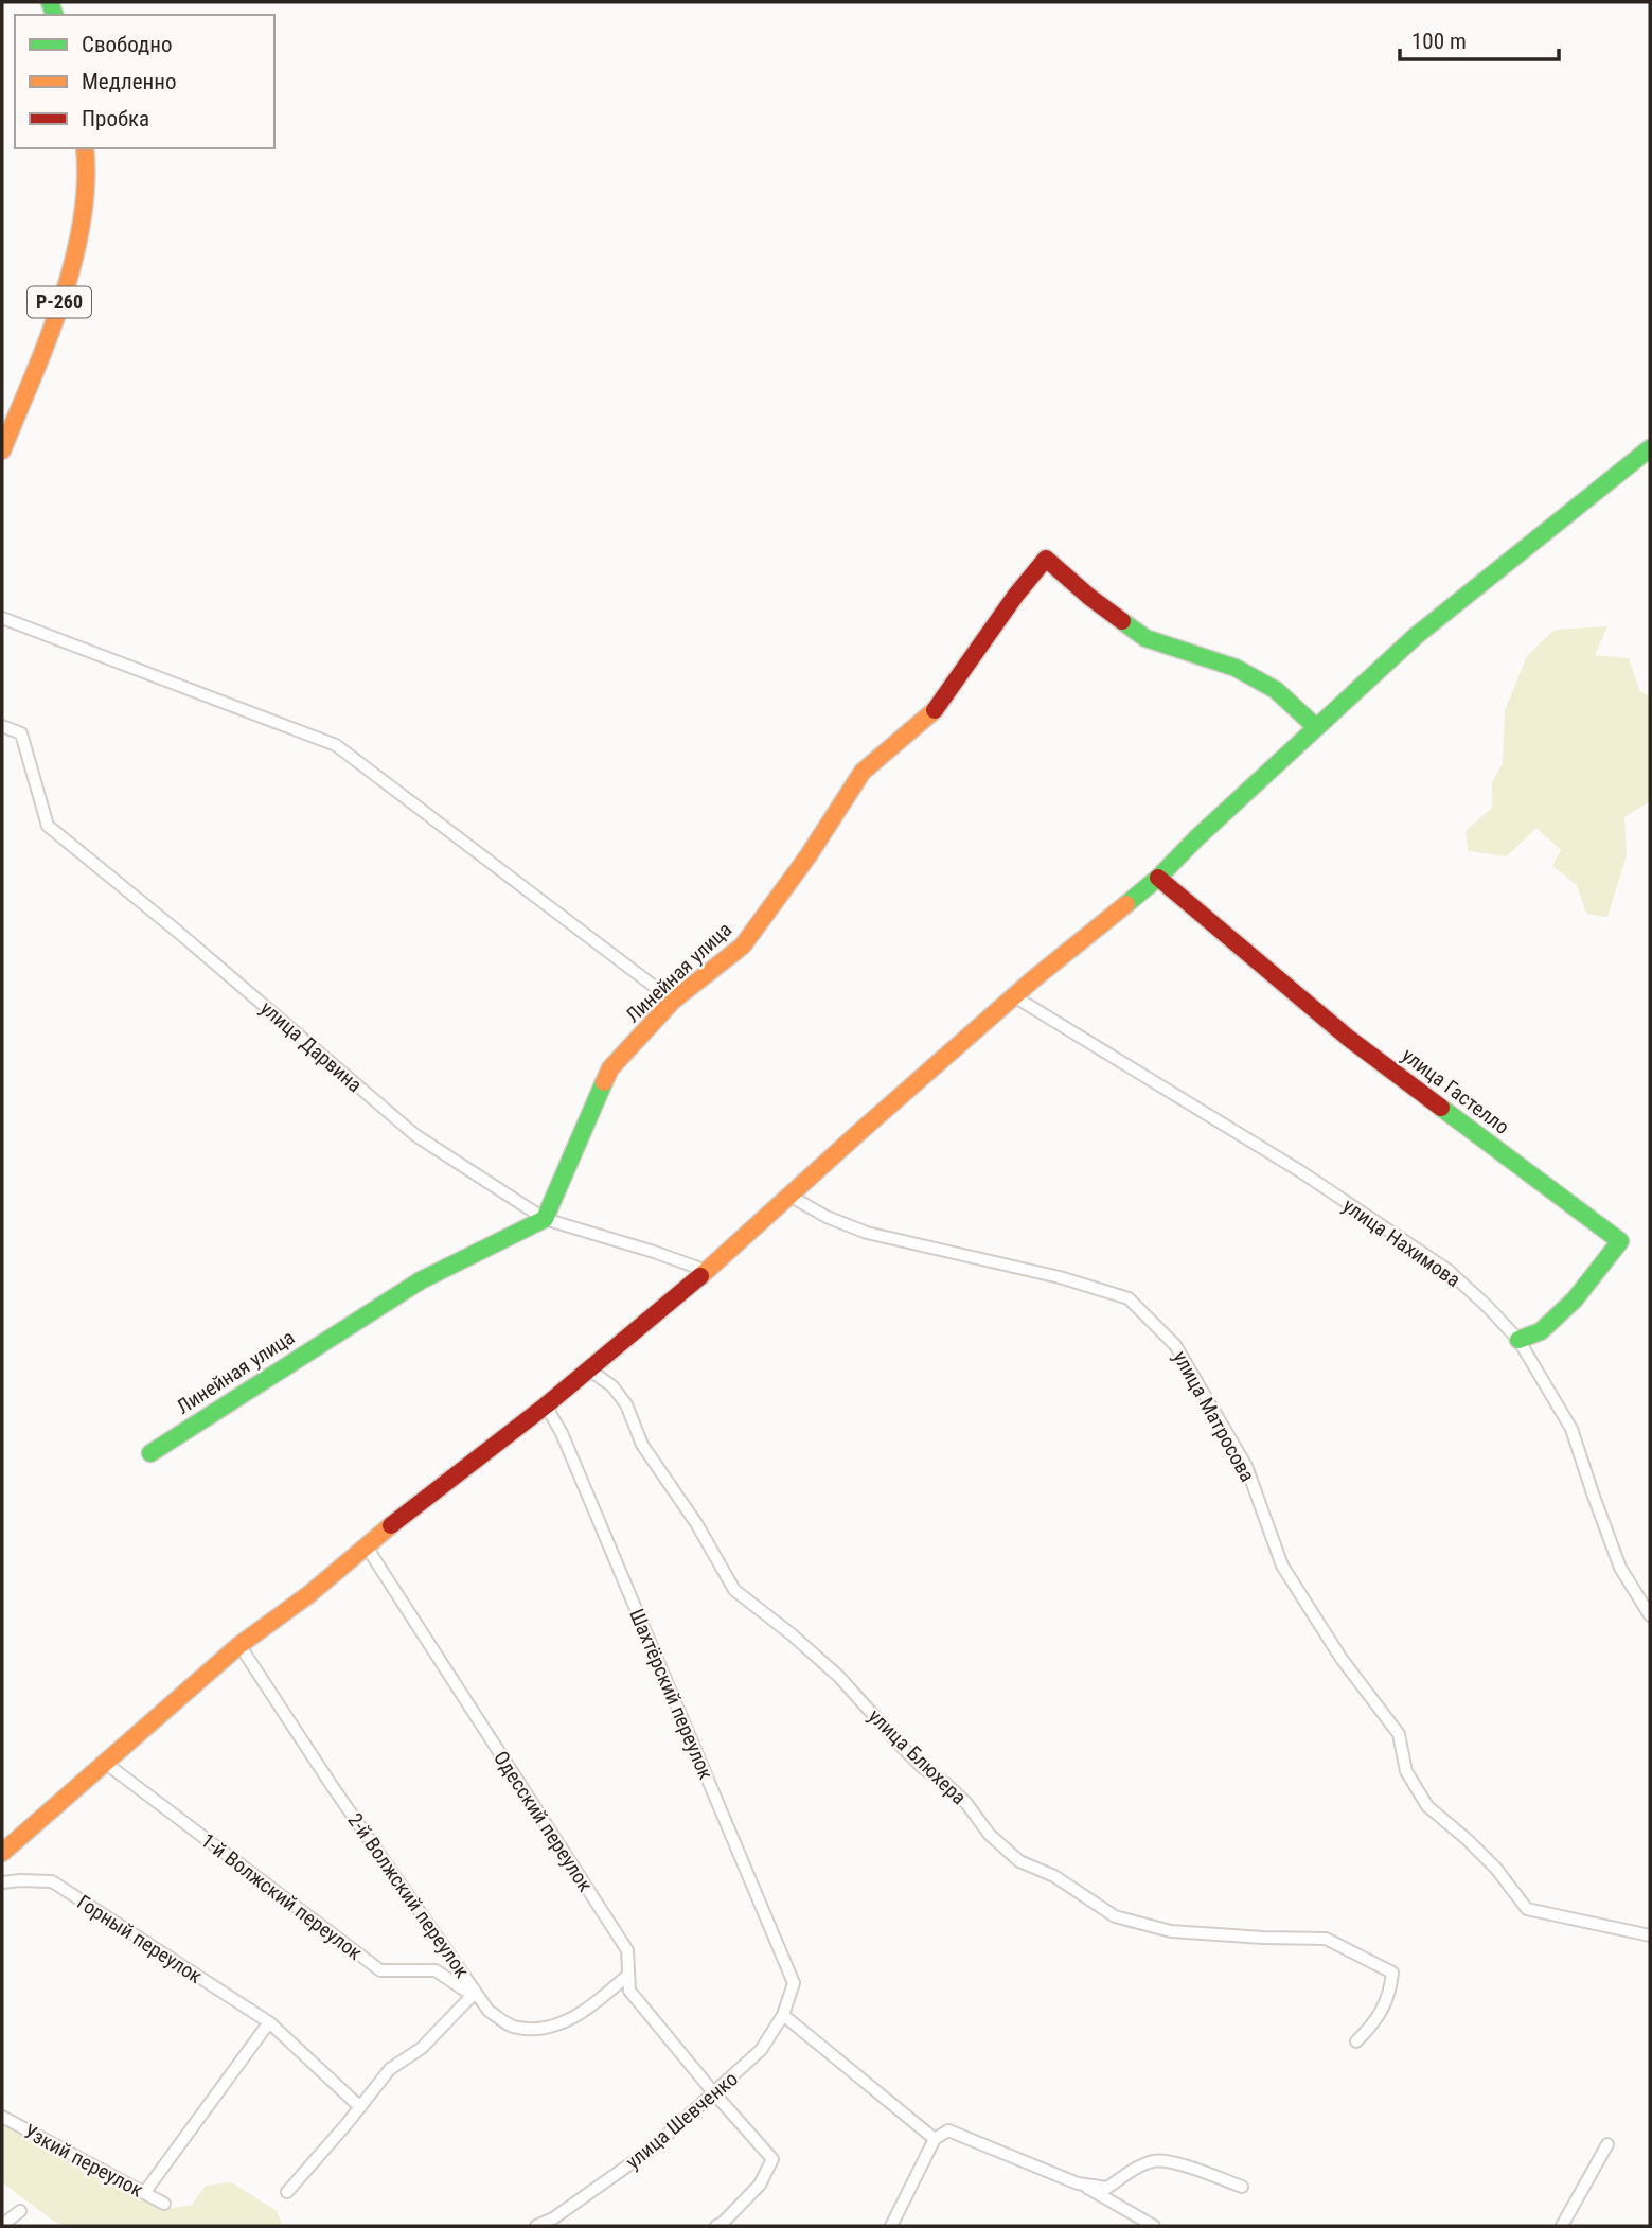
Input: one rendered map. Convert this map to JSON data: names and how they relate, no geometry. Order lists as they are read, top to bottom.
{
  "streets": {
    "main road": ["Р-260", "Линейная улица", "улица Гастелло"],
    "street": [
      "улица Дарвина",
      "улица Нахимова",
      "улица Матросова",
      "Шахтёрский переулок",
      "улица Блюхера",
      "Одесский переулок",
      "2-й Волжский переулок",
      "1-й Волжский переулок",
      "Горный переулок",
      "улица Шевченко",
      "Узкий переулок"
    ]
  },
  "crossings": [
    ["Линейная улица", "улица Дарвина"],
    ["улица Гастелло", "улица Нахимова"],
    ["Шахтёрский переулок", "улица Шевченко"],
    ["Одесский переулок", "2-й Волжский переулок"],
    ["Одесский переулок", "улица Шевченко"],
    ["2-й Волжский переулок", "1-й Волжский переулок"]
  ],
  "legend": ["Свободно", "Медленно", "Пробка"],
  "scale_bar": "100 m"
}
